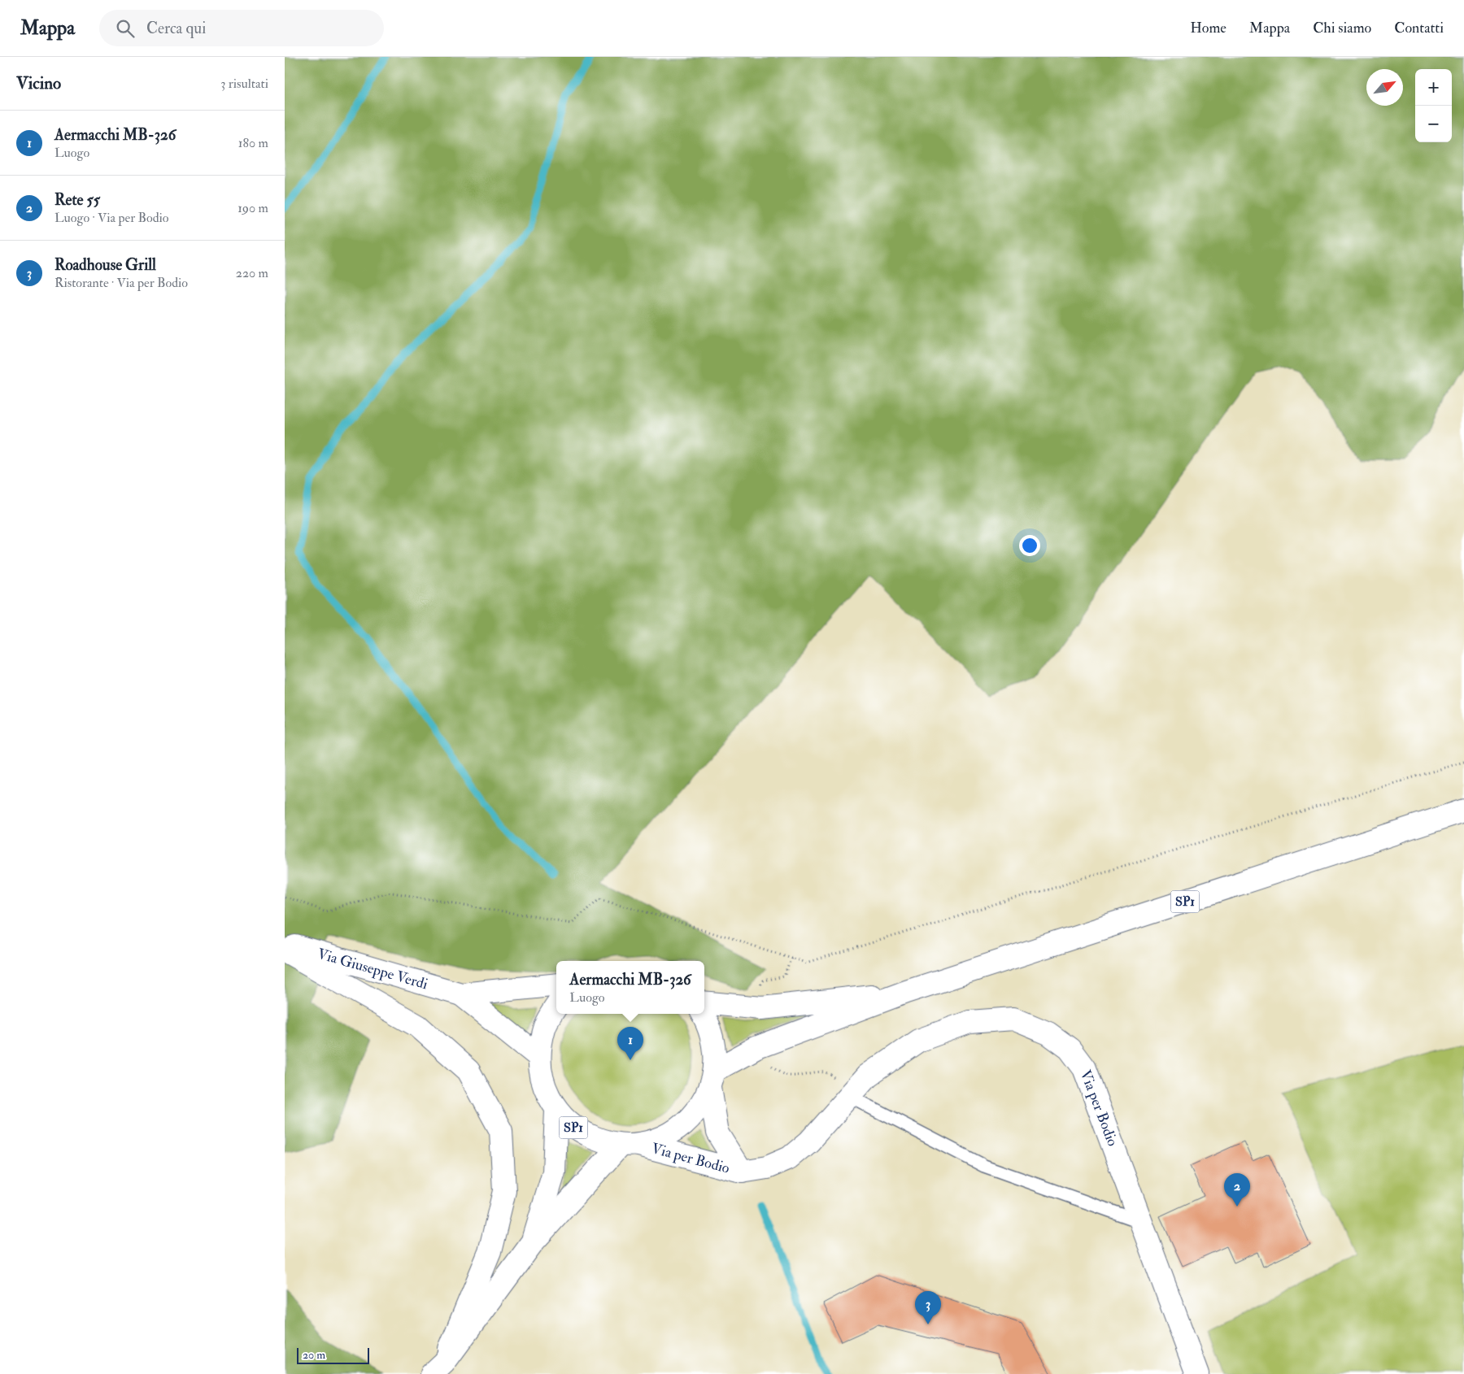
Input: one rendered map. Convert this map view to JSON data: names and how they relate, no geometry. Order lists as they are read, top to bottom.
{
  "streets": {
    "main road": ["SP1", "Via Giuseppe Verdi", "Via per Bodio"]
  },
  "crossings": [
    ["SP1", "Via Giuseppe Verdi"],
    ["SP1", "Via per Bodio"]
  ],
  "scale_bar": "20 m",
  "north": "top right",
  "page": {
    "header": "Mappa",
    "search": "Cerca qui",
    "nav": [
      "Home",
      "Mappa",
      "Chi siamo",
      "Contatti"
    ],
    "heading": ["Vicino", "3 risultati"],
    "map_buttons": ["+", "−"],
    "list": [
      {
        "mark": "1",
        "name": "Aermacchi MB-326",
        "note": "Luogo",
        "value": "180 m"
      },
      {
        "mark": "2",
        "name": "Rete 55",
        "note": "Luogo · Via per Bodio",
        "value": "190 m"
      },
      {
        "mark": "3",
        "name": "Roadhouse Grill",
        "note": "Ristorante · Via per Bodio",
        "value": "220 m"
      }
    ],
    "popup": ["Aermacchi MB-326", "Luogo"],
    "pins": ["1", "2", "3"],
    "scale": "20 m"
  }
}
